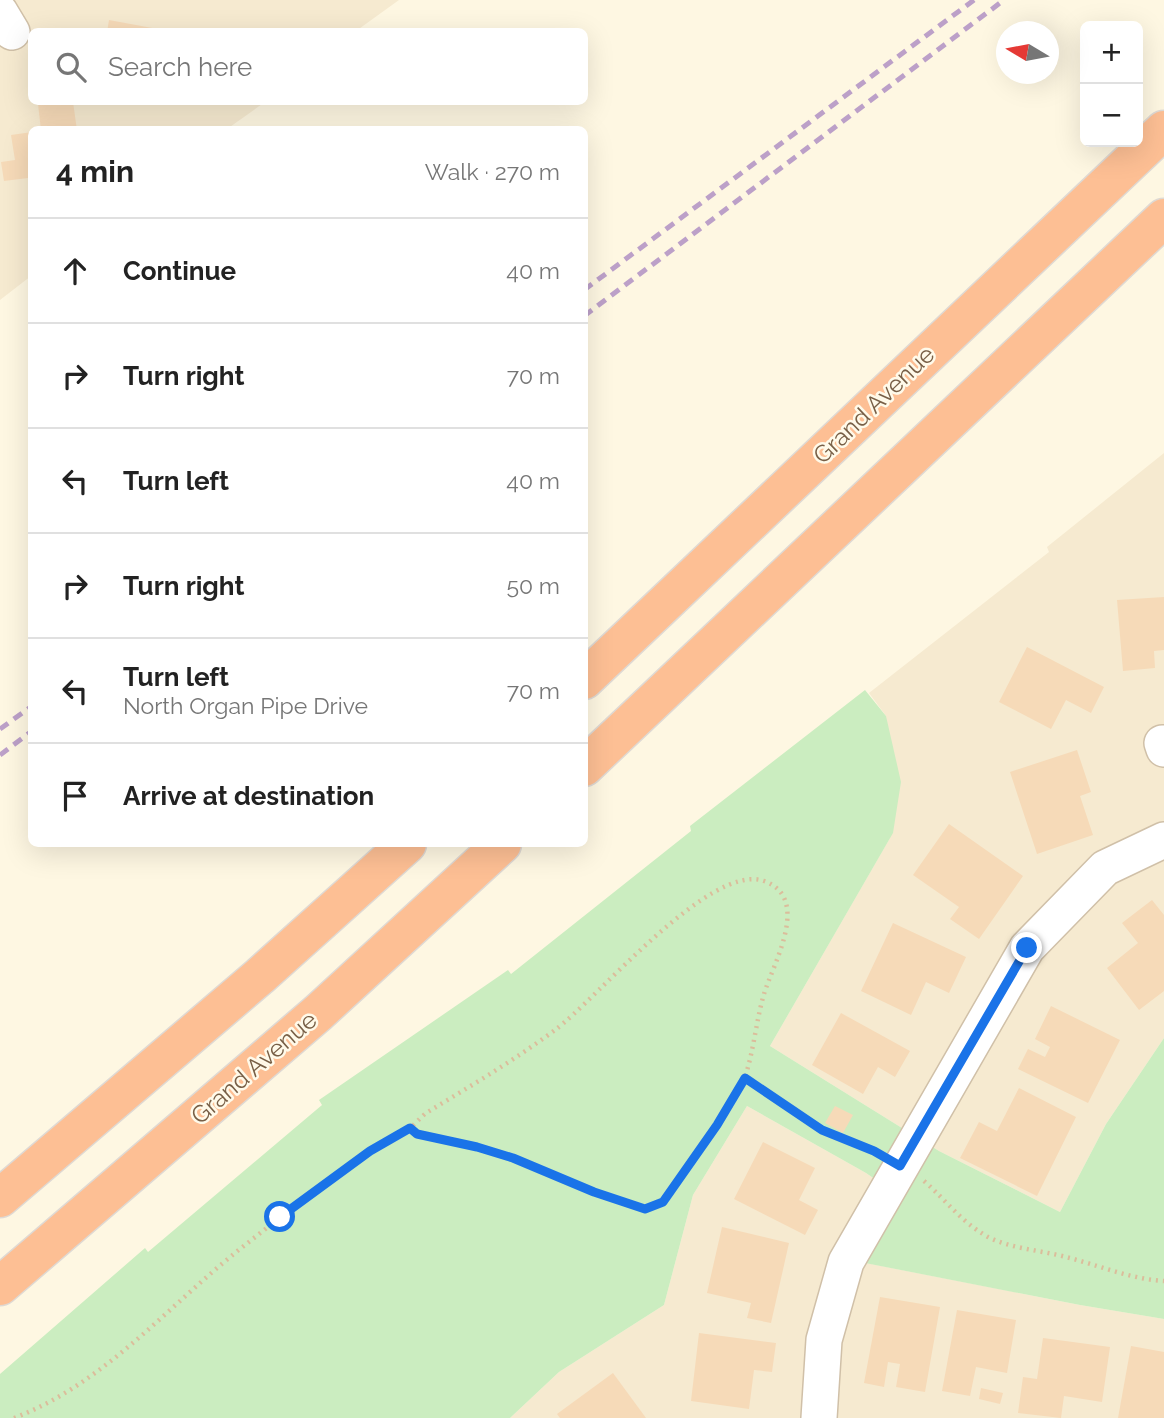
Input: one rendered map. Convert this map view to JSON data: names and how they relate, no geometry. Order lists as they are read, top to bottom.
{
  "streets": {
    "highway": ["Grand Avenue"]
  },
  "north": "left",
  "page": {
    "map_buttons": ["+", "−"],
    "search": "Search here",
    "heading": ["4 min", "Walk · 270 m"],
    "list": [
      ["Continue", "40 m"],
      ["Turn right", "70 m"],
      ["Turn left", "40 m"],
      ["Turn right", "50 m"],
      ["Turn left", "North Organ Pipe Drive", "70 m"],
      "Arrive at destination"
    ]
  }
}
